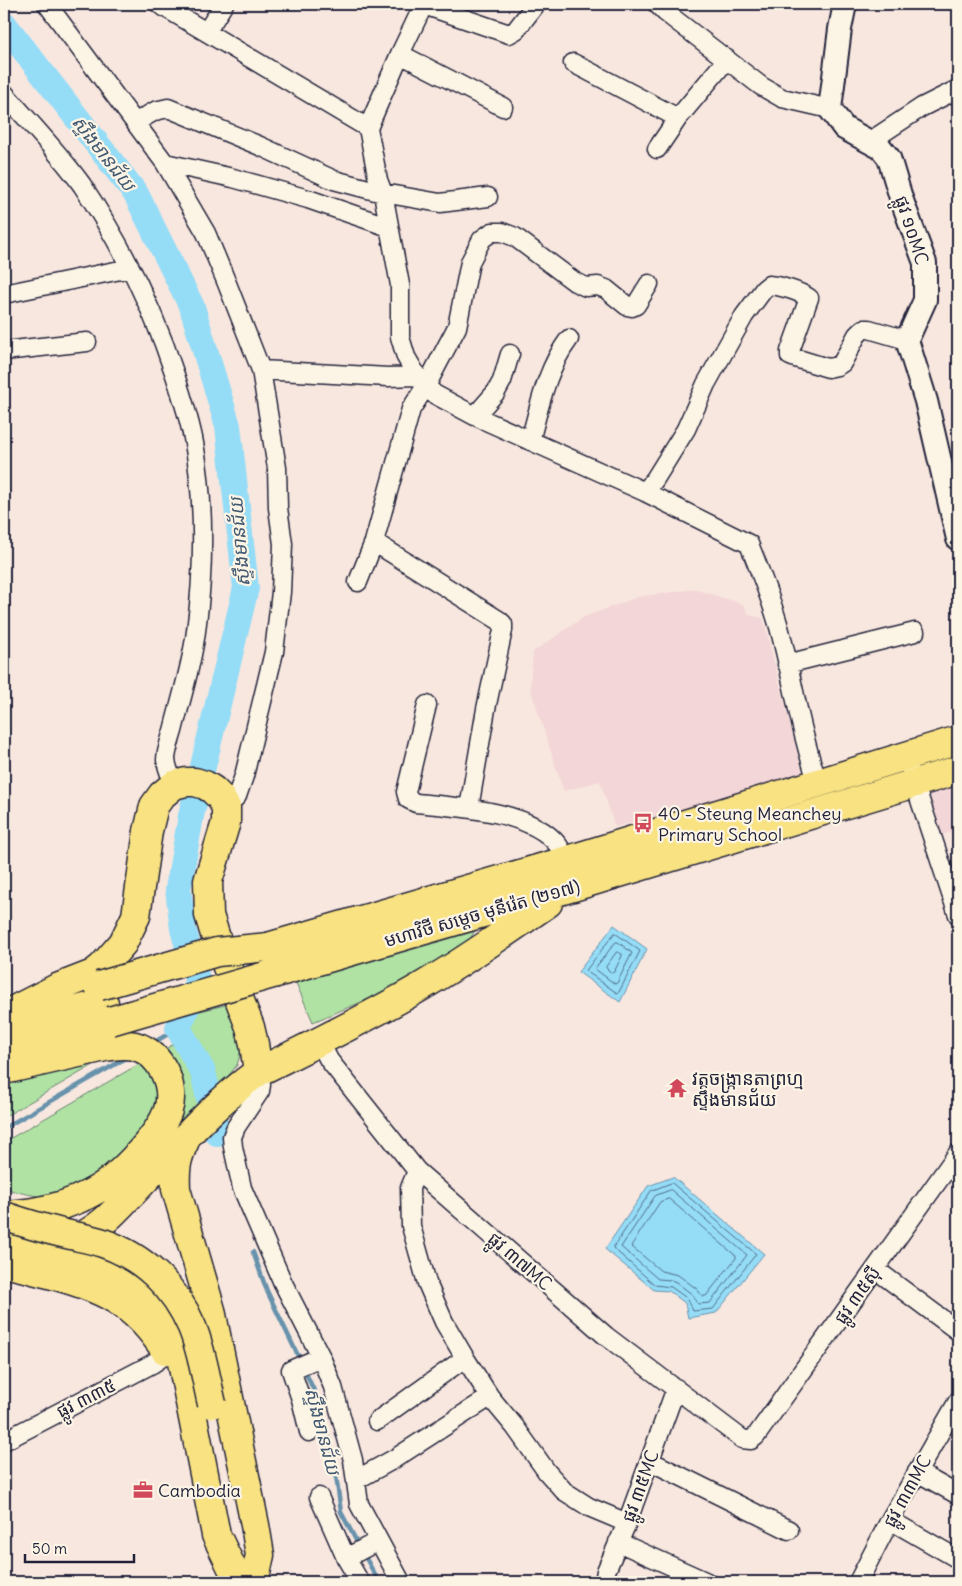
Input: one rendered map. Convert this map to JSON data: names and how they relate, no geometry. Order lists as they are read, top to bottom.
{
  "streets": {
    "main road": ["មហាវិថី សម្តេច មុនីរ៉េត (២១៧)"],
    "street": [
      "ផ្លូវ ១០MC",
      "ផ្លូវ ៣៧MC",
      "ផ្លូវ ៣៥ស៊ី",
      "ផ្លូវ ៣៣៥",
      "ផ្លូវ ៣៥MC",
      "ផ្លូវ ៣៣MC"
    ]
  },
  "crossings": [
    ["ផ្លូវ ៣៧MC", "ផ្លូវ ៣៥ស៊ី"],
    ["ផ្លូវ ៣៧MC", "ផ្លូវ ៣៥MC"]
  ],
  "water": ["ស្ទឹងមានជ័យ"],
  "places": {
    "bus stop": ["40 - Steung Meanchey Primary School"],
    "temple": ["វត្តចង្ក្រានតាព្រហ្ម ស្ទឹងមានជ័យ"],
    "office": ["Cambodia"]
  },
  "scale_bar": "50 m"
}
